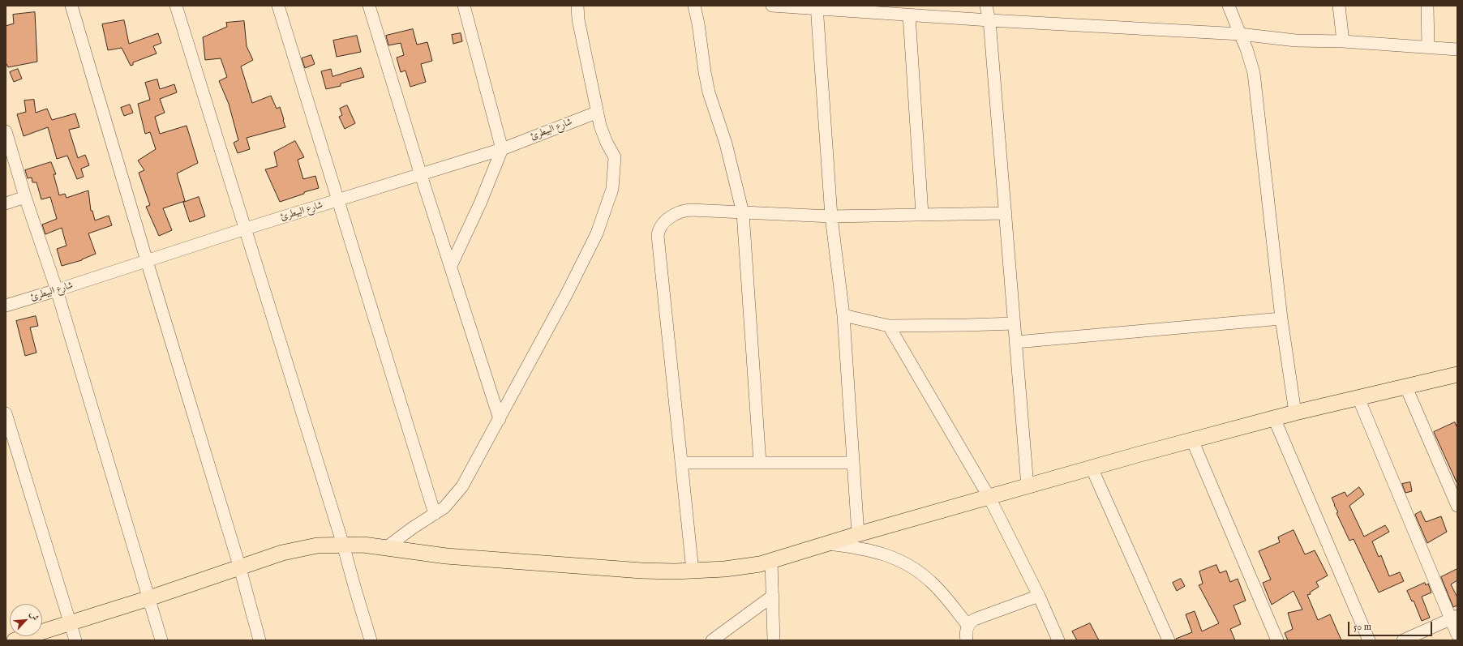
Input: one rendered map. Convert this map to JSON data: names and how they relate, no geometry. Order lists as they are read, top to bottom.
{
  "streets": {
    "street": ["شارع البيطرئ"]
  },
  "scale_bar": "50 m",
  "north": "top right"
}
